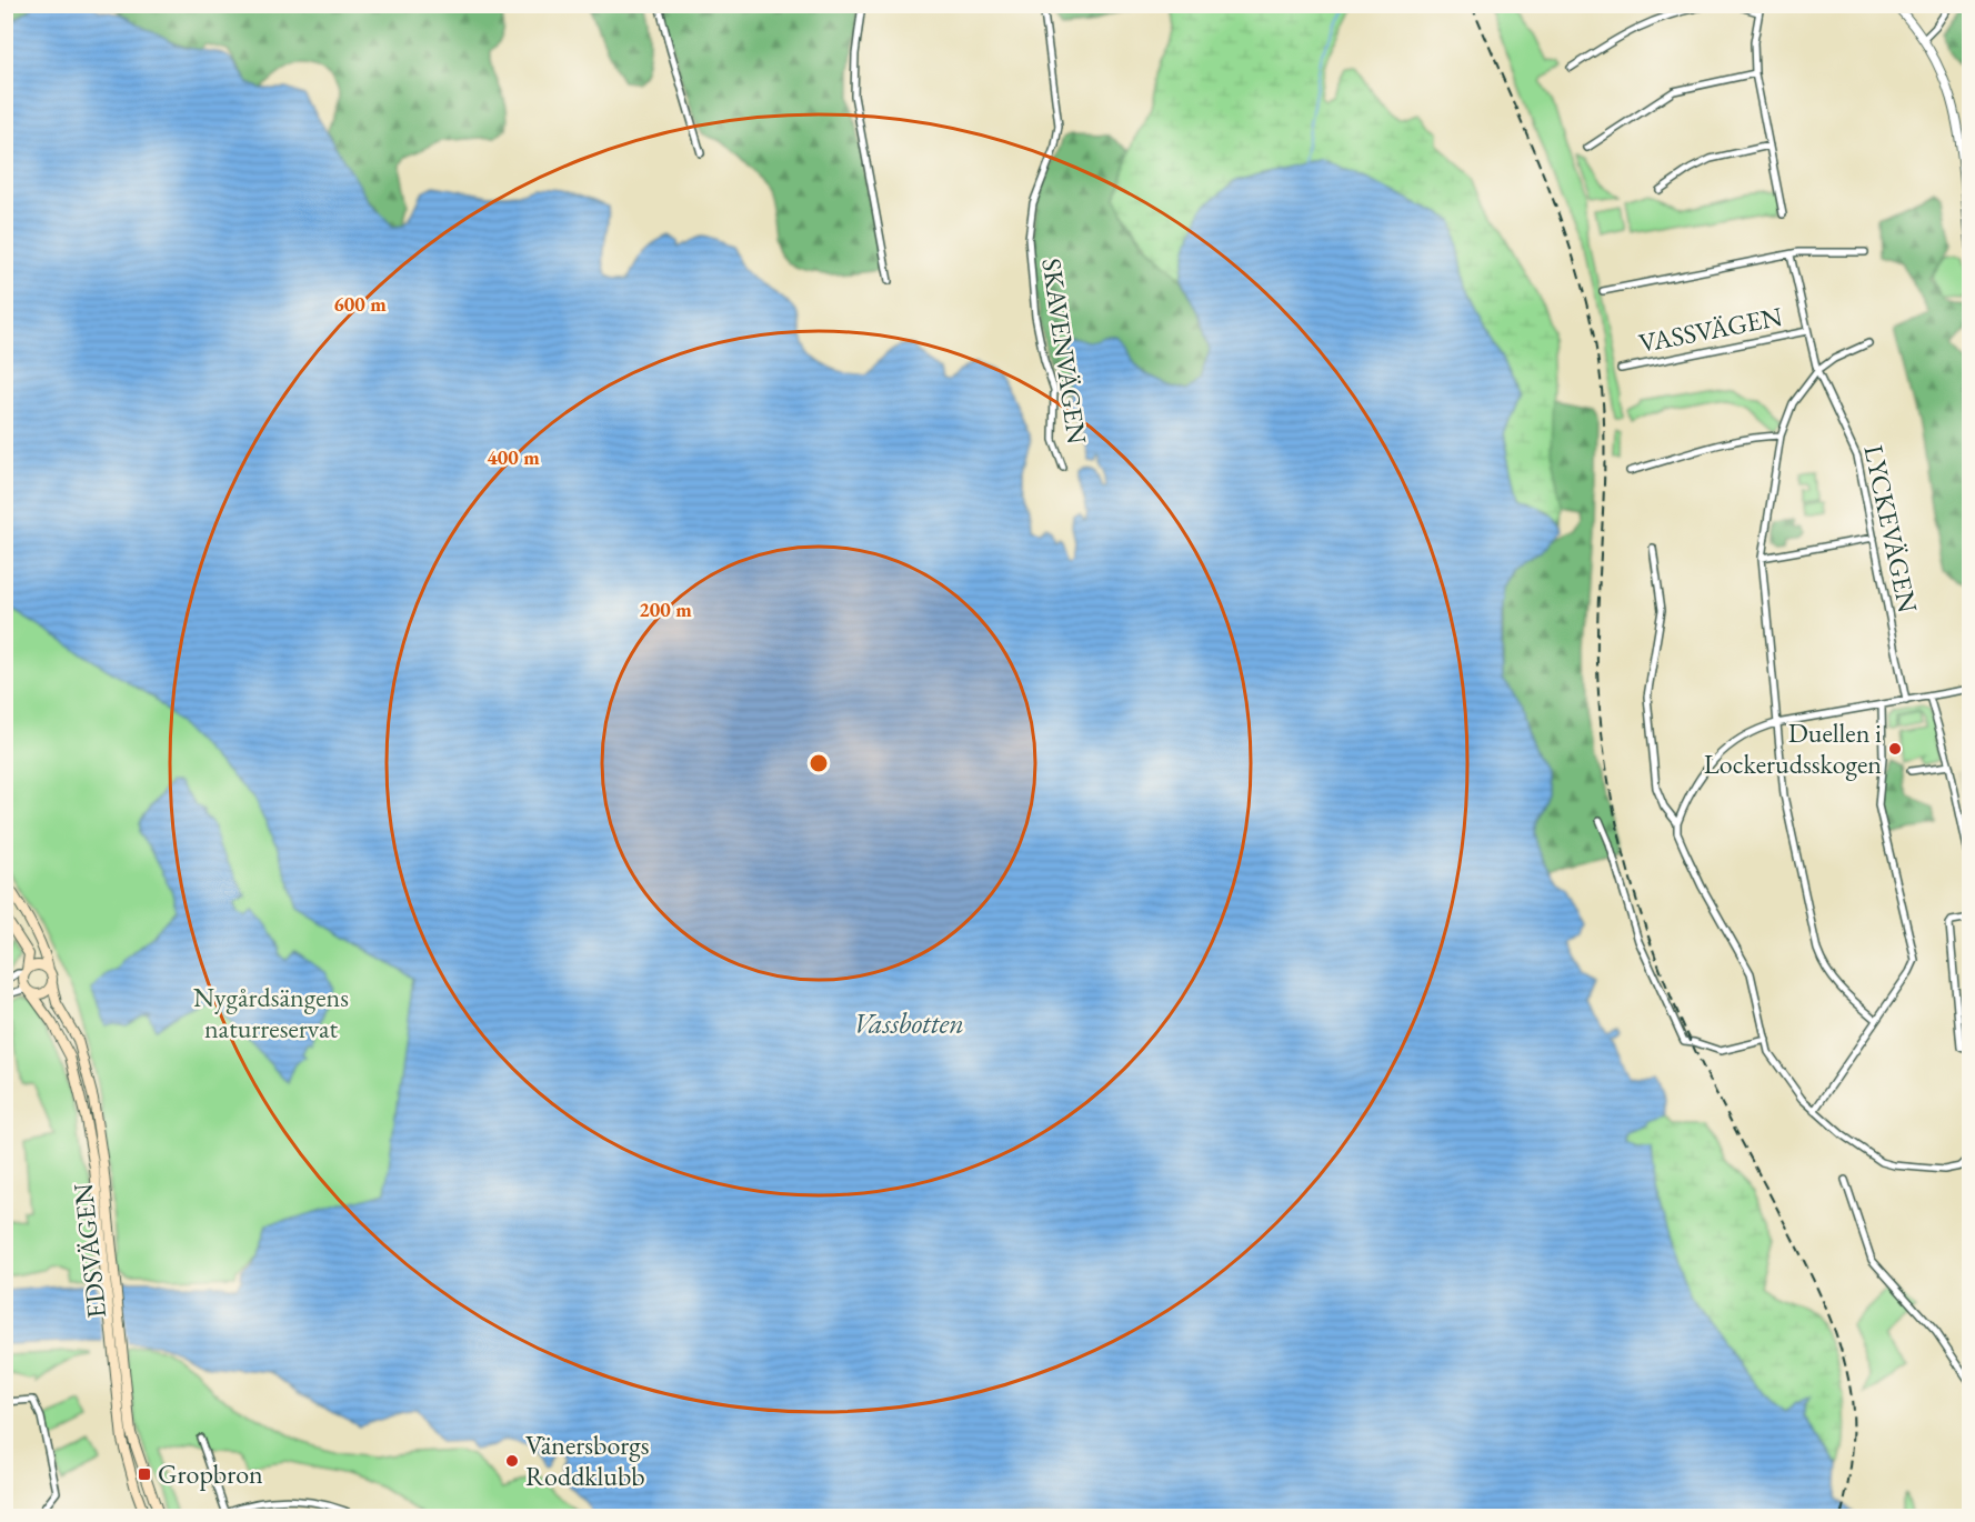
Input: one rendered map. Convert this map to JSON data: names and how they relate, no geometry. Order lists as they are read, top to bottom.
{
  "streets": {
    "main road": ["EDSVÄGEN"],
    "street": ["VASSVÄGEN", "SKAVENVÄGEN", "LYCKEVÄGEN"]
  },
  "crossings": [
    ["VASSVÄGEN", "LYCKEVÄGEN"]
  ],
  "water": ["Vassbotten"],
  "parks": ["Nygårdsängens naturreservat"],
  "places": {
    "other": ["Duellen i Lockerudsskogen", "Vänersborgs Roddklubb"],
    "transit": ["Gropbron"]
  },
  "rings": ["600 m", "400 m", "200 m"]
}
